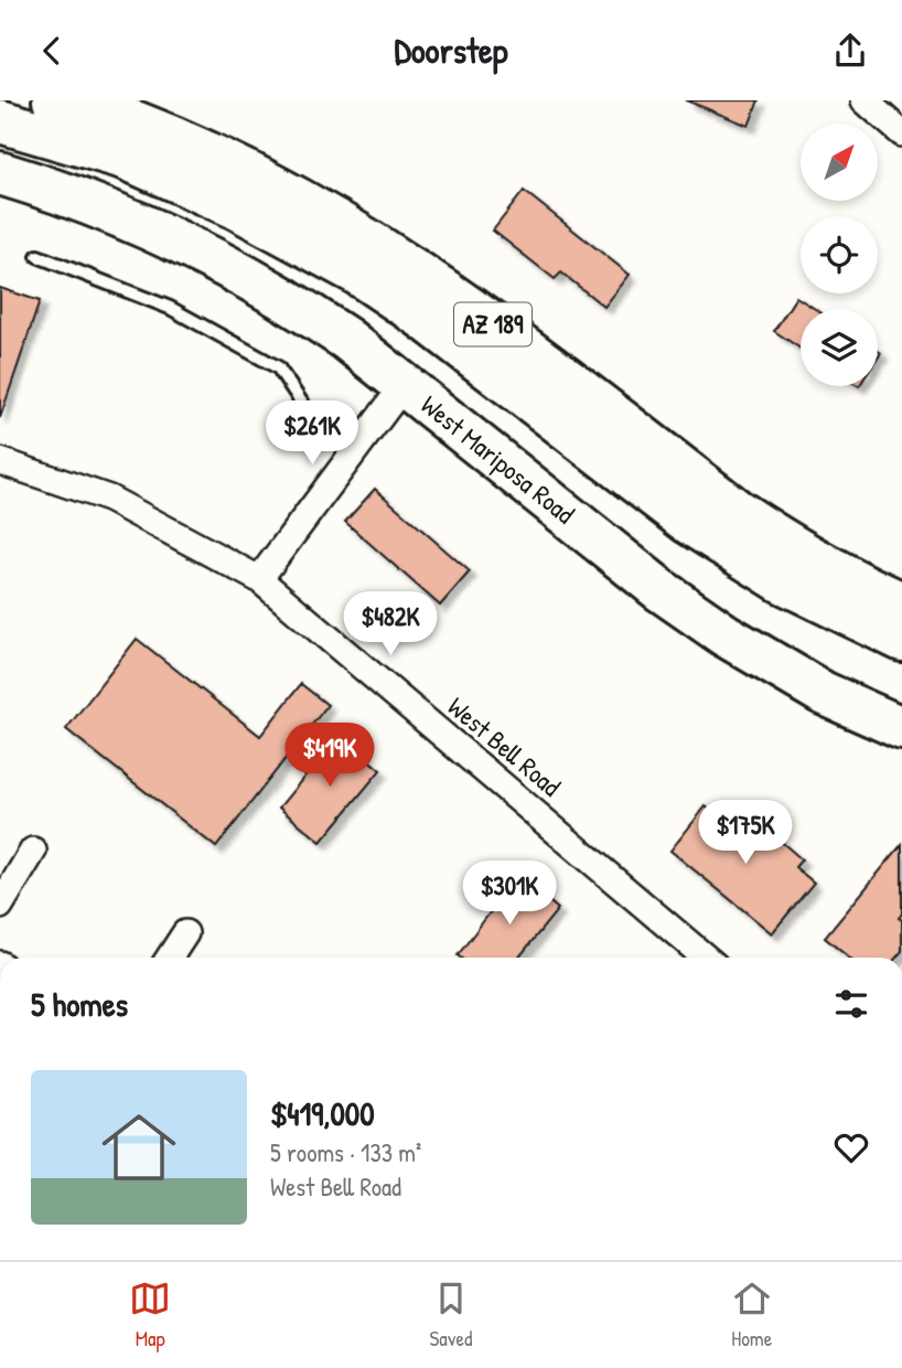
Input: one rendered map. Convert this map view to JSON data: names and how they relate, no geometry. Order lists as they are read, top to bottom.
{
  "streets": {
    "highway": ["AZ 189", "West Mariposa Road"],
    "street": ["West Bell Road"]
  },
  "north": "top right",
  "page": {
    "header": "Doorstep",
    "price": [
      "$261K",
      "$482K",
      "$419K",
      "$175K",
      "$301K"
    ],
    "heading": "5 homes",
    "list": [
      {
        "name": "$419,000",
        "note": "5 rooms · 133 m² · West Bell Road"
      }
    ],
    "tabs": ["Map", "Saved", "Home"]
  }
}
